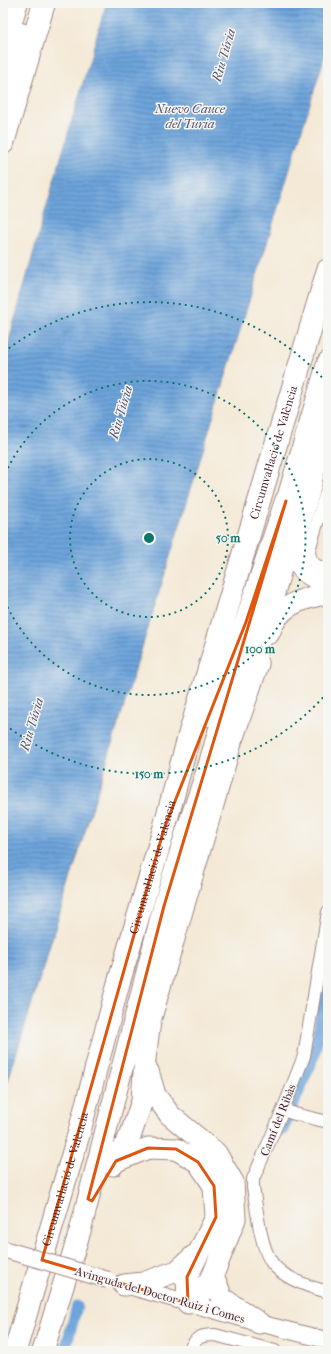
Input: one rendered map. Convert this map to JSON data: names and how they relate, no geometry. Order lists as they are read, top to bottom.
{
  "streets": {
    "highway": ["Circumval·lació de València"],
    "street": ["Camí del Ribàs", "Avinguda del Doctor Ruiz i Comes"]
  },
  "water": ["Riu Túria", "Nuevo Cauce del Turia"],
  "rings": ["50 m", "100 m", "150 m"]
}
